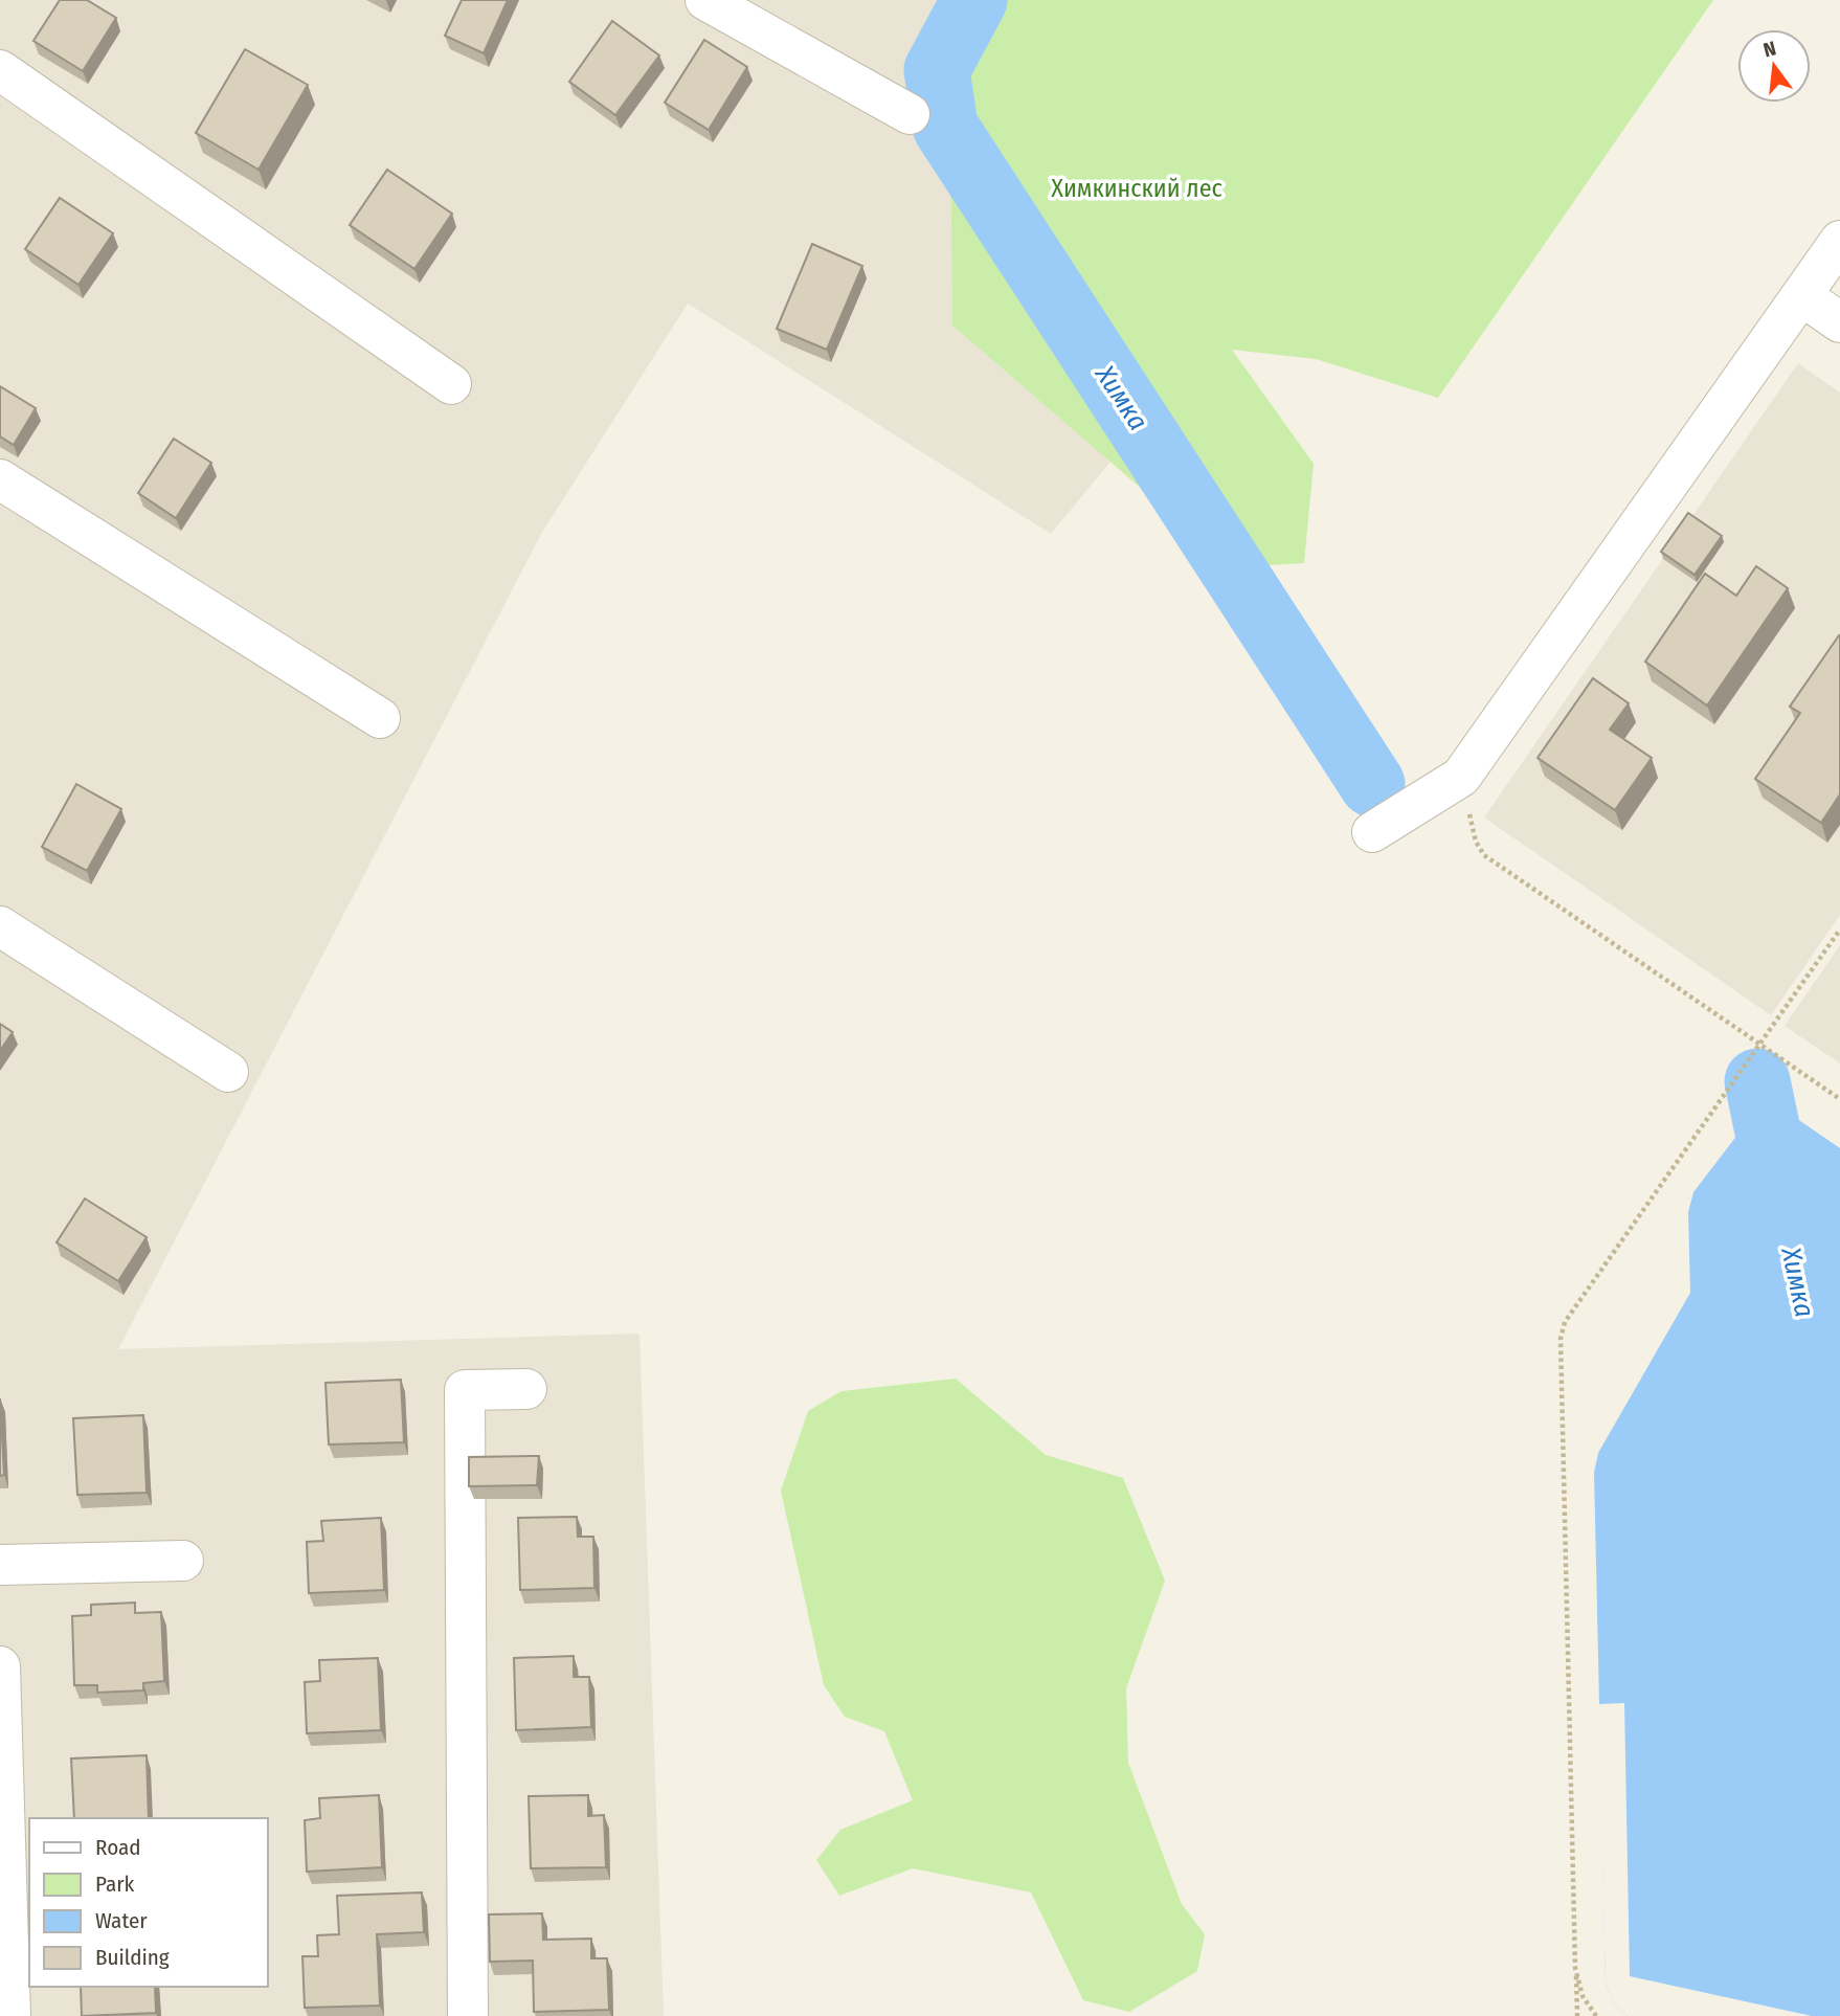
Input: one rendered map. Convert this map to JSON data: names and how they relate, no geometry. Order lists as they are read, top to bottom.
{
  "water": ["Химка"],
  "parks": ["Химкинский лес"],
  "legend": [
    "Road",
    "Park",
    "Water",
    "Building"
  ],
  "north": "top"
}
